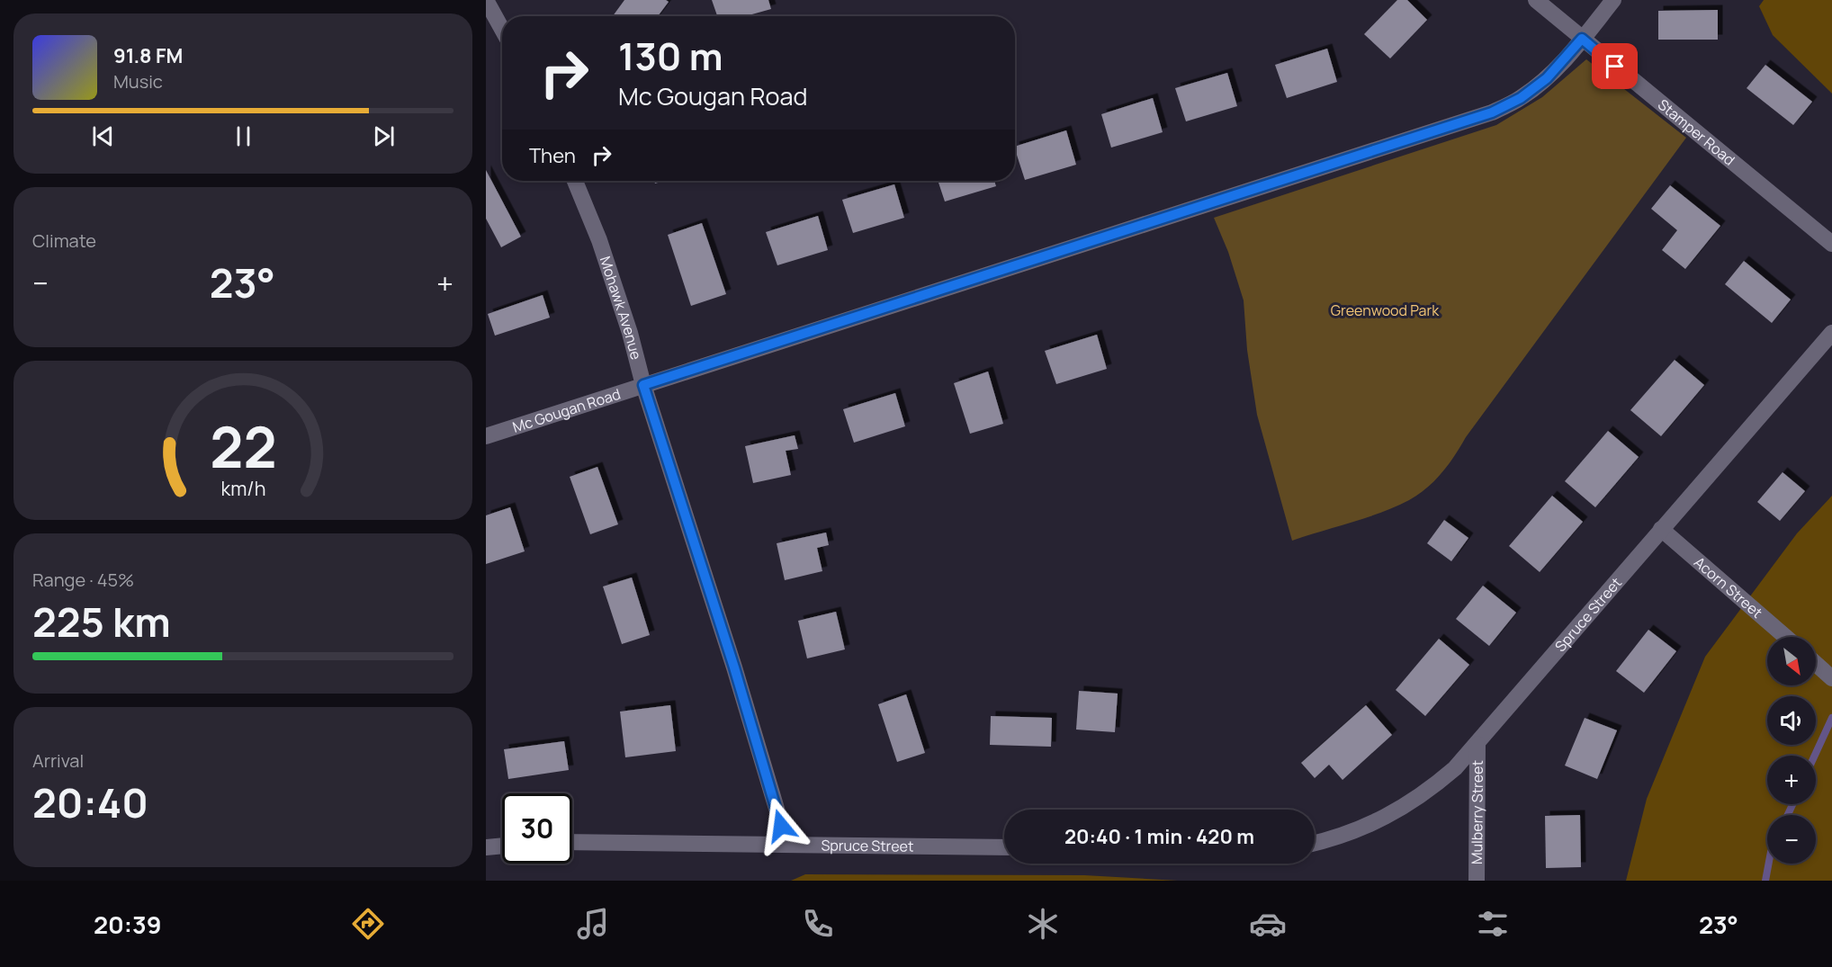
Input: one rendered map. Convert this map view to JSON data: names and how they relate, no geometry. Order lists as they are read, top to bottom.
{
  "streets": {
    "street": [
      "Stamper Road",
      "Mohawk Avenue",
      "Mc Gougan Road",
      "Acorn Street",
      "Spruce Street",
      "Mulberry Street"
    ]
  },
  "crossings": [
    ["Stamper Road", "Mc Gougan Road"],
    ["Mohawk Avenue", "Mc Gougan Road"],
    ["Mohawk Avenue", "Spruce Street"],
    ["Acorn Street", "Spruce Street"],
    ["Spruce Street", "Mulberry Street"]
  ],
  "parks": ["Greenwood Park"],
  "north": "bottom right",
  "page": {
    "turn": ["130 m", "Mc Gougan Road"],
    "song": ["91.8 FM", "Music"],
    "then": "Then",
    "tile": [
      "Climate",
      ["Range · 45%", "225 km"],
      ["Arrival", "20:40"]
    ],
    "heat": ["−", "23°", "+"],
    "map_buttons": ["+", "−"],
    "limit": "30",
    "trip": "20:40 · 1 min · 420 m",
    "tabs": ["20:39", "23°"],
    "gauge": ["22", "km/h"]
  }
}
